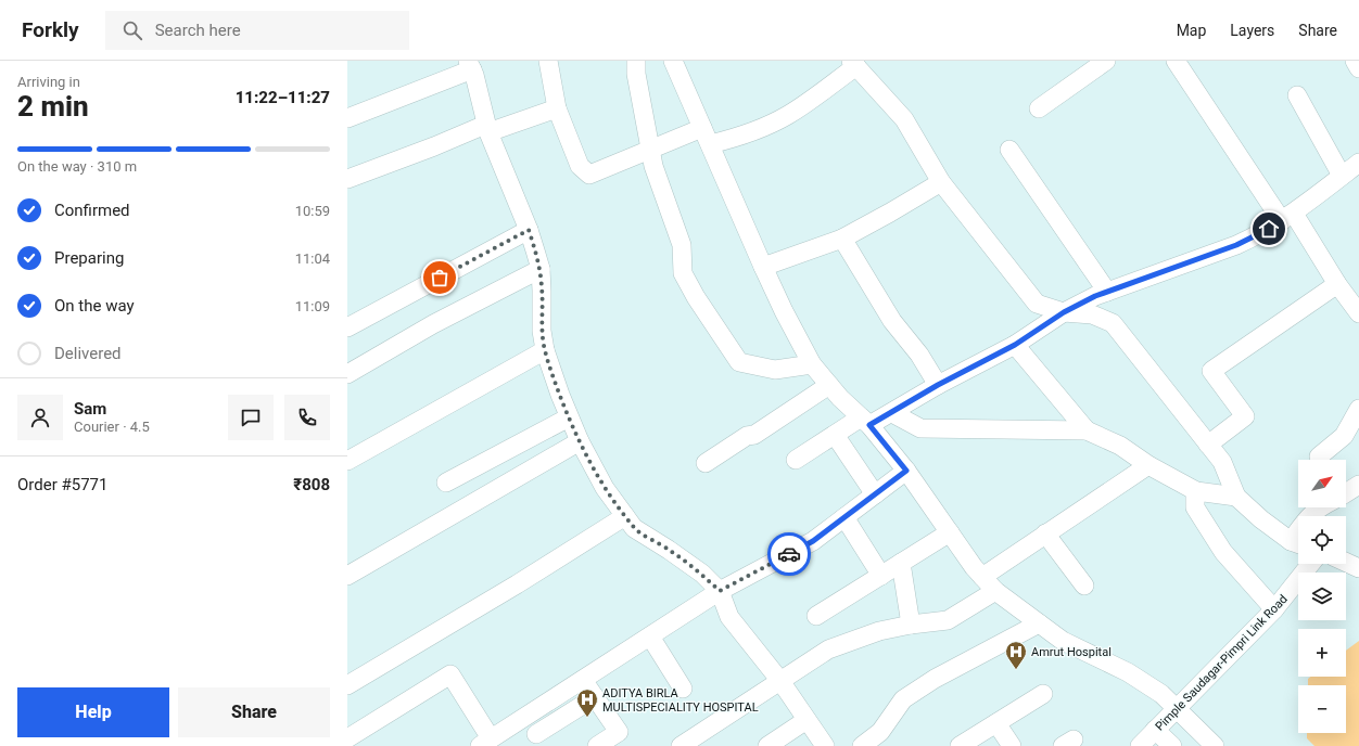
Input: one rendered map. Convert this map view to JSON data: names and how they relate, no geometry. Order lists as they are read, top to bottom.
{
  "streets": {
    "street": ["Pimple Saudagar-Pimpri Link Road"]
  },
  "places": {
    "hospital": ["Amrut Hospital", "ADITYA BIRLA MULTISPECIALITY HOSPITAL"]
  },
  "north": "top right",
  "page": {
    "header": "Forkly",
    "search": "Search here",
    "nav": ["Map", "Layers", "Share"],
    "heading": ["2 min", "Arriving in", "11:22–11:27"],
    "panel": [
      "Sam",
      "Courier · 4.5",
      "Order #5771",
      "₹808"
    ],
    "bar": "On the way · 310 m",
    "list": [
      ["Confirmed", "10:59"],
      ["Preparing", "11:04"],
      ["On the way", "11:09"],
      "Delivered"
    ],
    "map_buttons": ["+", "−"],
    "buttons": ["Help", "Share"]
  }
}
